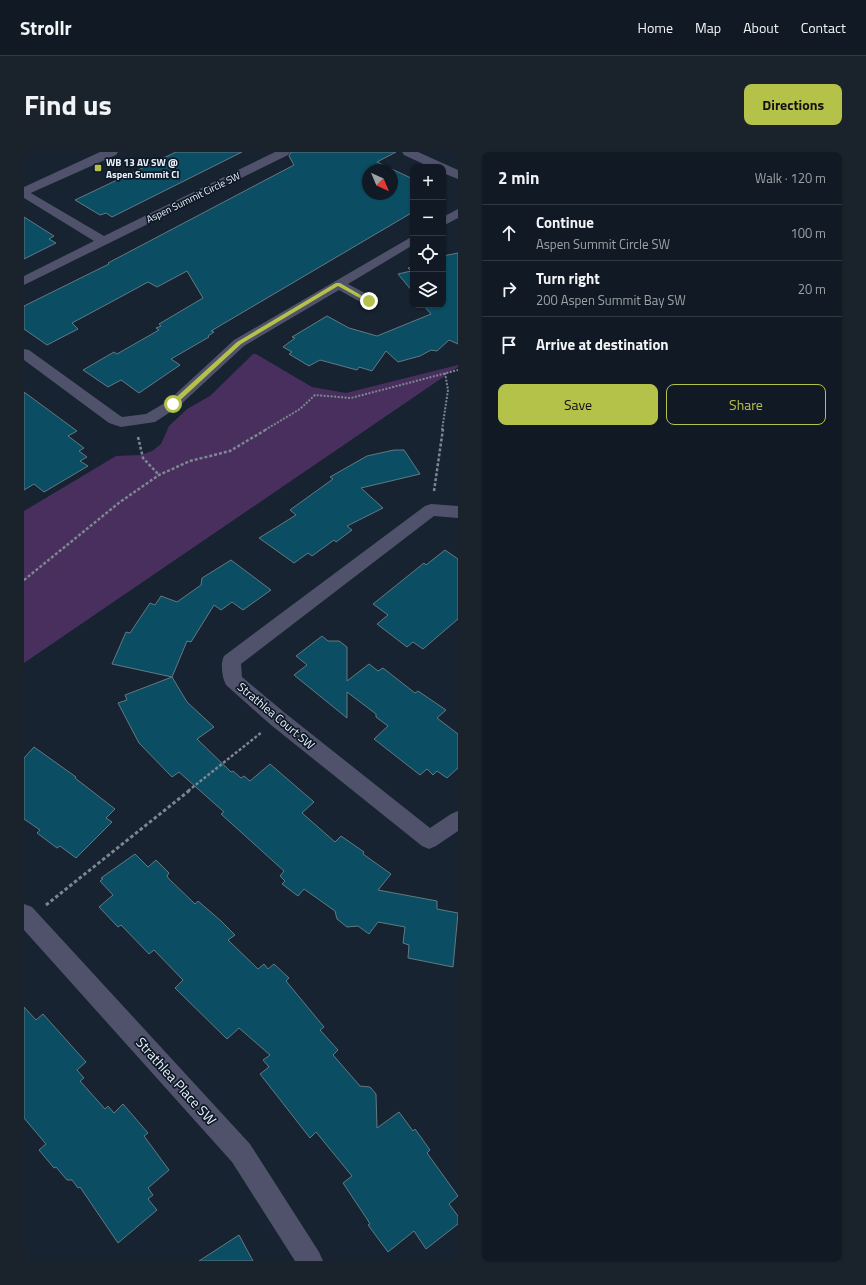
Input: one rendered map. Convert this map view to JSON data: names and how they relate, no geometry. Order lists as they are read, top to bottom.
{
  "streets": {
    "street": ["Aspen Summit Circle SW", "Strathlea Court SW", "Strathlea Place SW"]
  },
  "places": {
    "transit": ["WB 13 AV SW @ Aspen Summit CI"]
  },
  "north": "bottom right",
  "page": {
    "header": "Strollr",
    "nav": [
      "Home",
      "Map",
      "About",
      "Contact"
    ],
    "title": "Find us",
    "buttons": [
      "Directions",
      ["Save", "Share"]
    ],
    "heading": ["2 min", "Walk · 120 m"],
    "map_buttons": ["+", "−"],
    "list": [
      ["Continue", "Aspen Summit Circle SW", "100 m"],
      ["Turn right", "200 Aspen Summit Bay SW", "20 m"],
      "Arrive at destination"
    ]
  }
}
